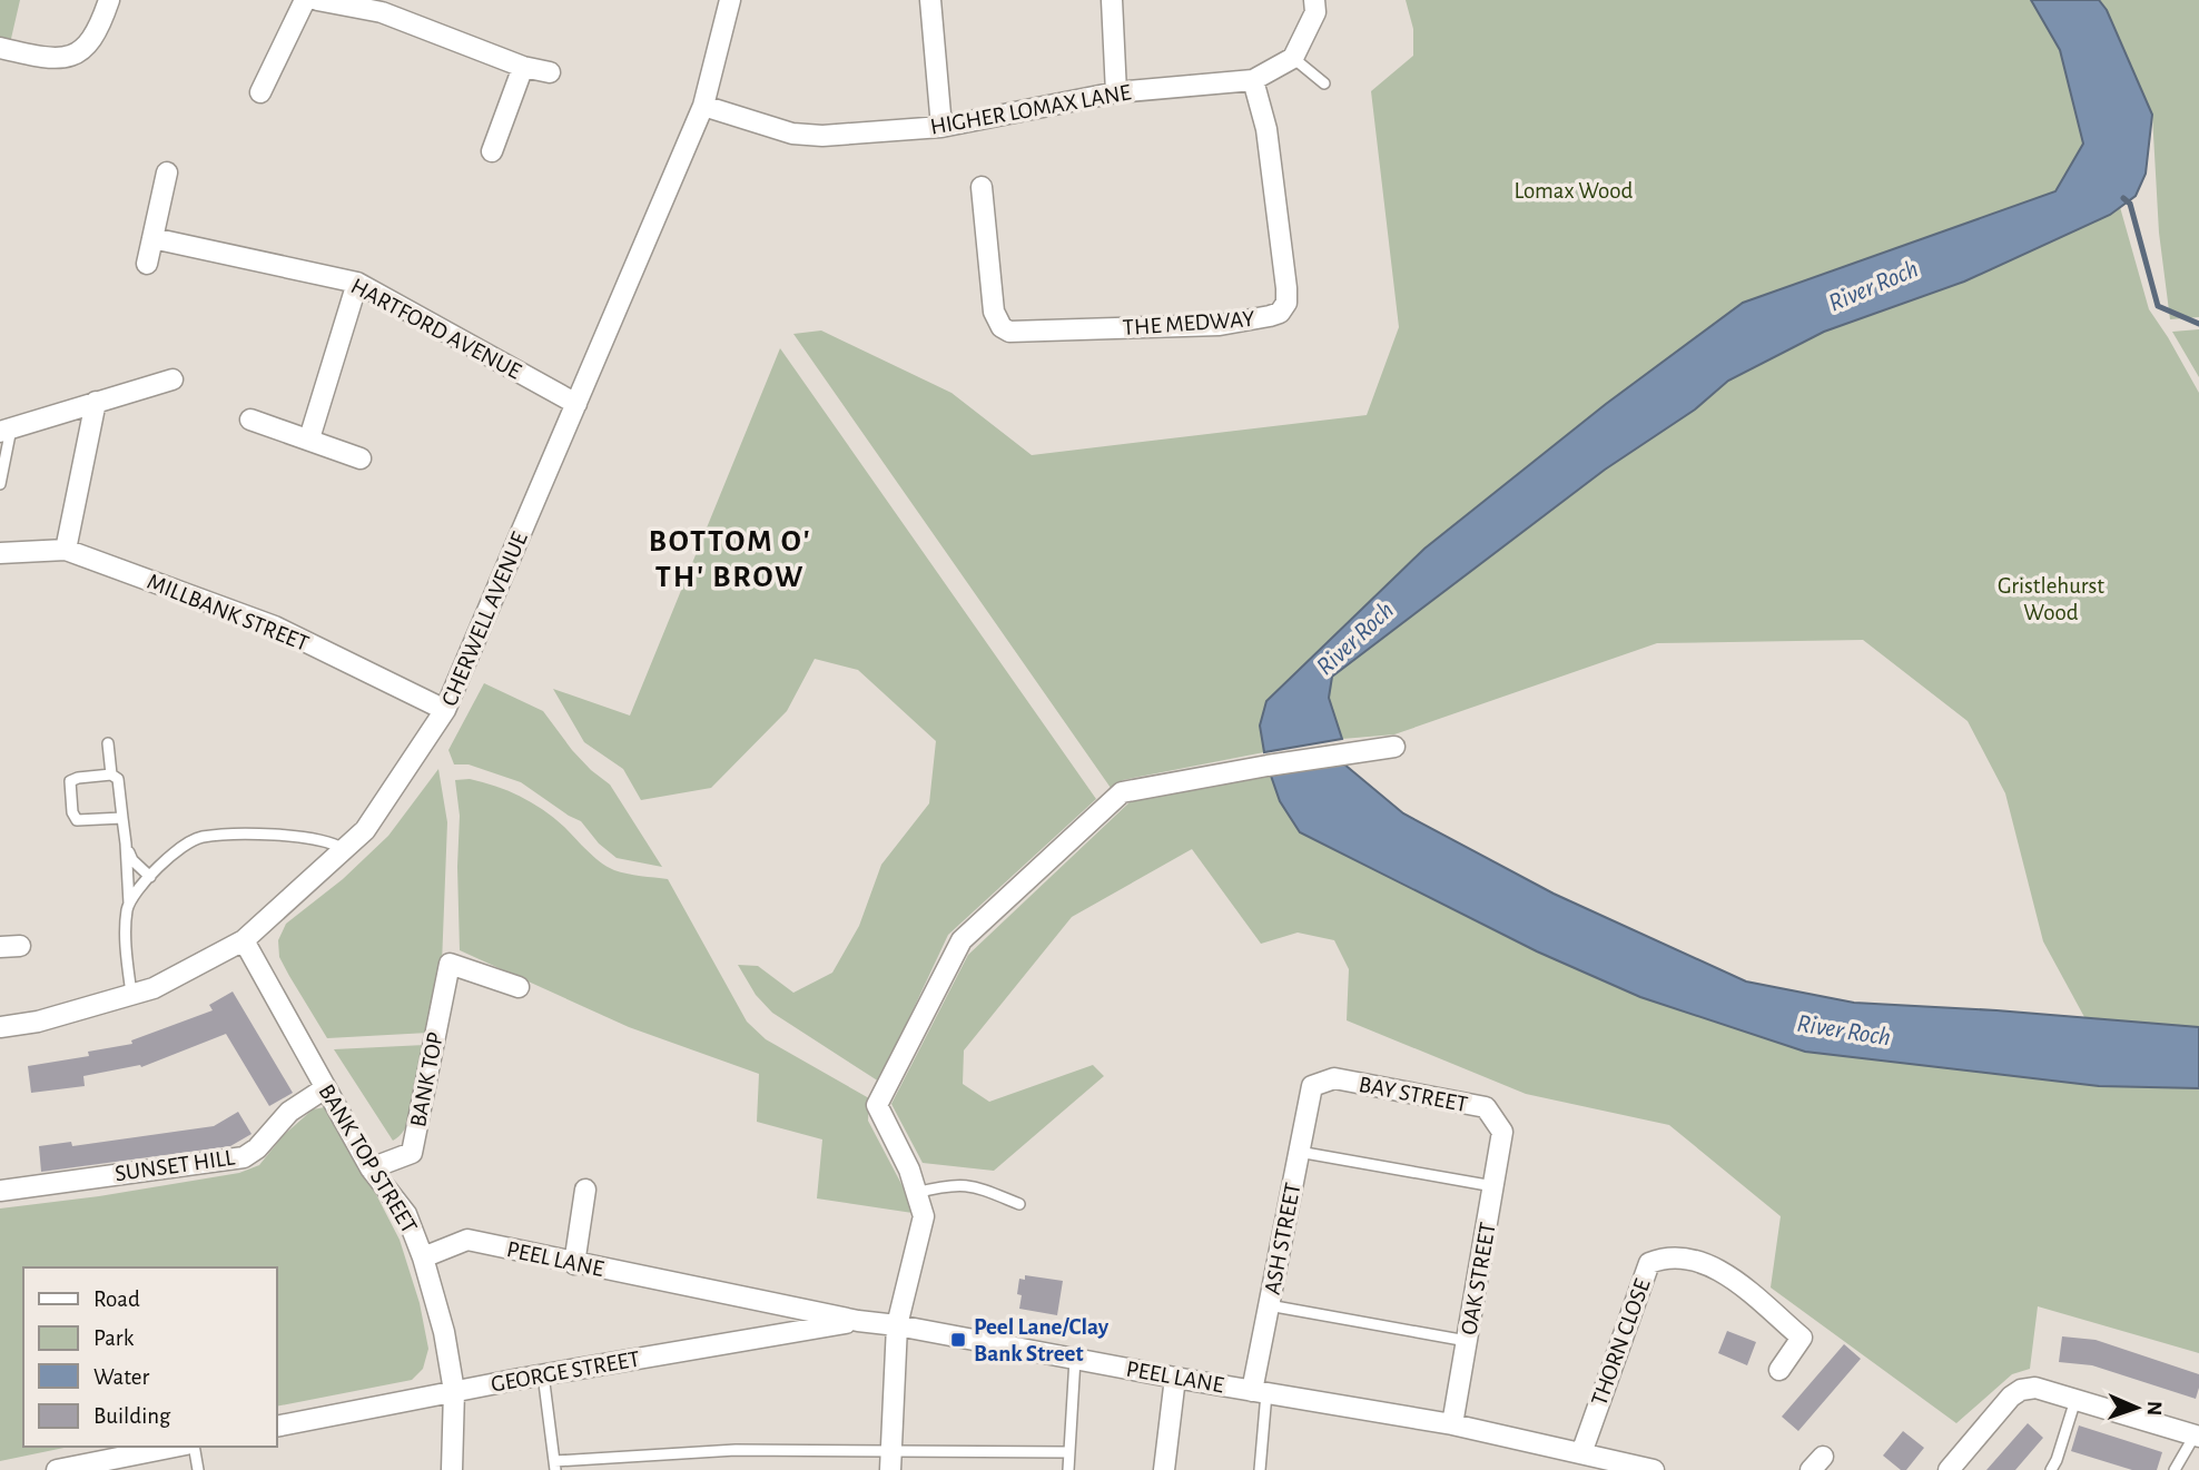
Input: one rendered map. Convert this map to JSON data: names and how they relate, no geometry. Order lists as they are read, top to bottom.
{
  "streets": {
    "street": [
      "HIGHER LOMAX LANE",
      "THE MEDWAY",
      "HARTFORD AVENUE",
      "MILLBANK STREET",
      "CHERWELL AVENUE",
      "BANK TOP",
      "BAY STREET",
      "BANK TOP STREET",
      "SUNSET HILL",
      "ASH STREET",
      "PEEL LANE",
      "OAK STREET",
      "THORN CLOSE",
      "GEORGE STREET"
    ]
  },
  "crossings": [
    ["HIGHER LOMAX LANE", "THE MEDWAY"],
    ["HIGHER LOMAX LANE", "CHERWELL AVENUE"],
    ["HARTFORD AVENUE", "CHERWELL AVENUE"],
    ["MILLBANK STREET", "CHERWELL AVENUE"],
    ["CHERWELL AVENUE", "BANK TOP STREET"],
    ["BANK TOP", "BANK TOP STREET"],
    ["BAY STREET", "ASH STREET"],
    ["BAY STREET", "OAK STREET"],
    ["BANK TOP STREET", "SUNSET HILL"],
    ["BANK TOP STREET", "PEEL LANE"],
    ["BANK TOP STREET", "GEORGE STREET"],
    ["ASH STREET", "PEEL LANE"],
    ["PEEL LANE", "OAK STREET"],
    ["PEEL LANE", "THORN CLOSE"],
    ["PEEL LANE", "GEORGE STREET"]
  ],
  "districts": ["BOTTOM O' TH' BROW"],
  "water": ["River Roch"],
  "parks": ["Lomax Wood", "Gristlehurst Wood"],
  "places": {
    "transit": ["Peel Lane/Clay Bank Street"]
  },
  "legend": [
    "Road",
    "Park",
    "Water",
    "Building"
  ],
  "north": "right"
}
